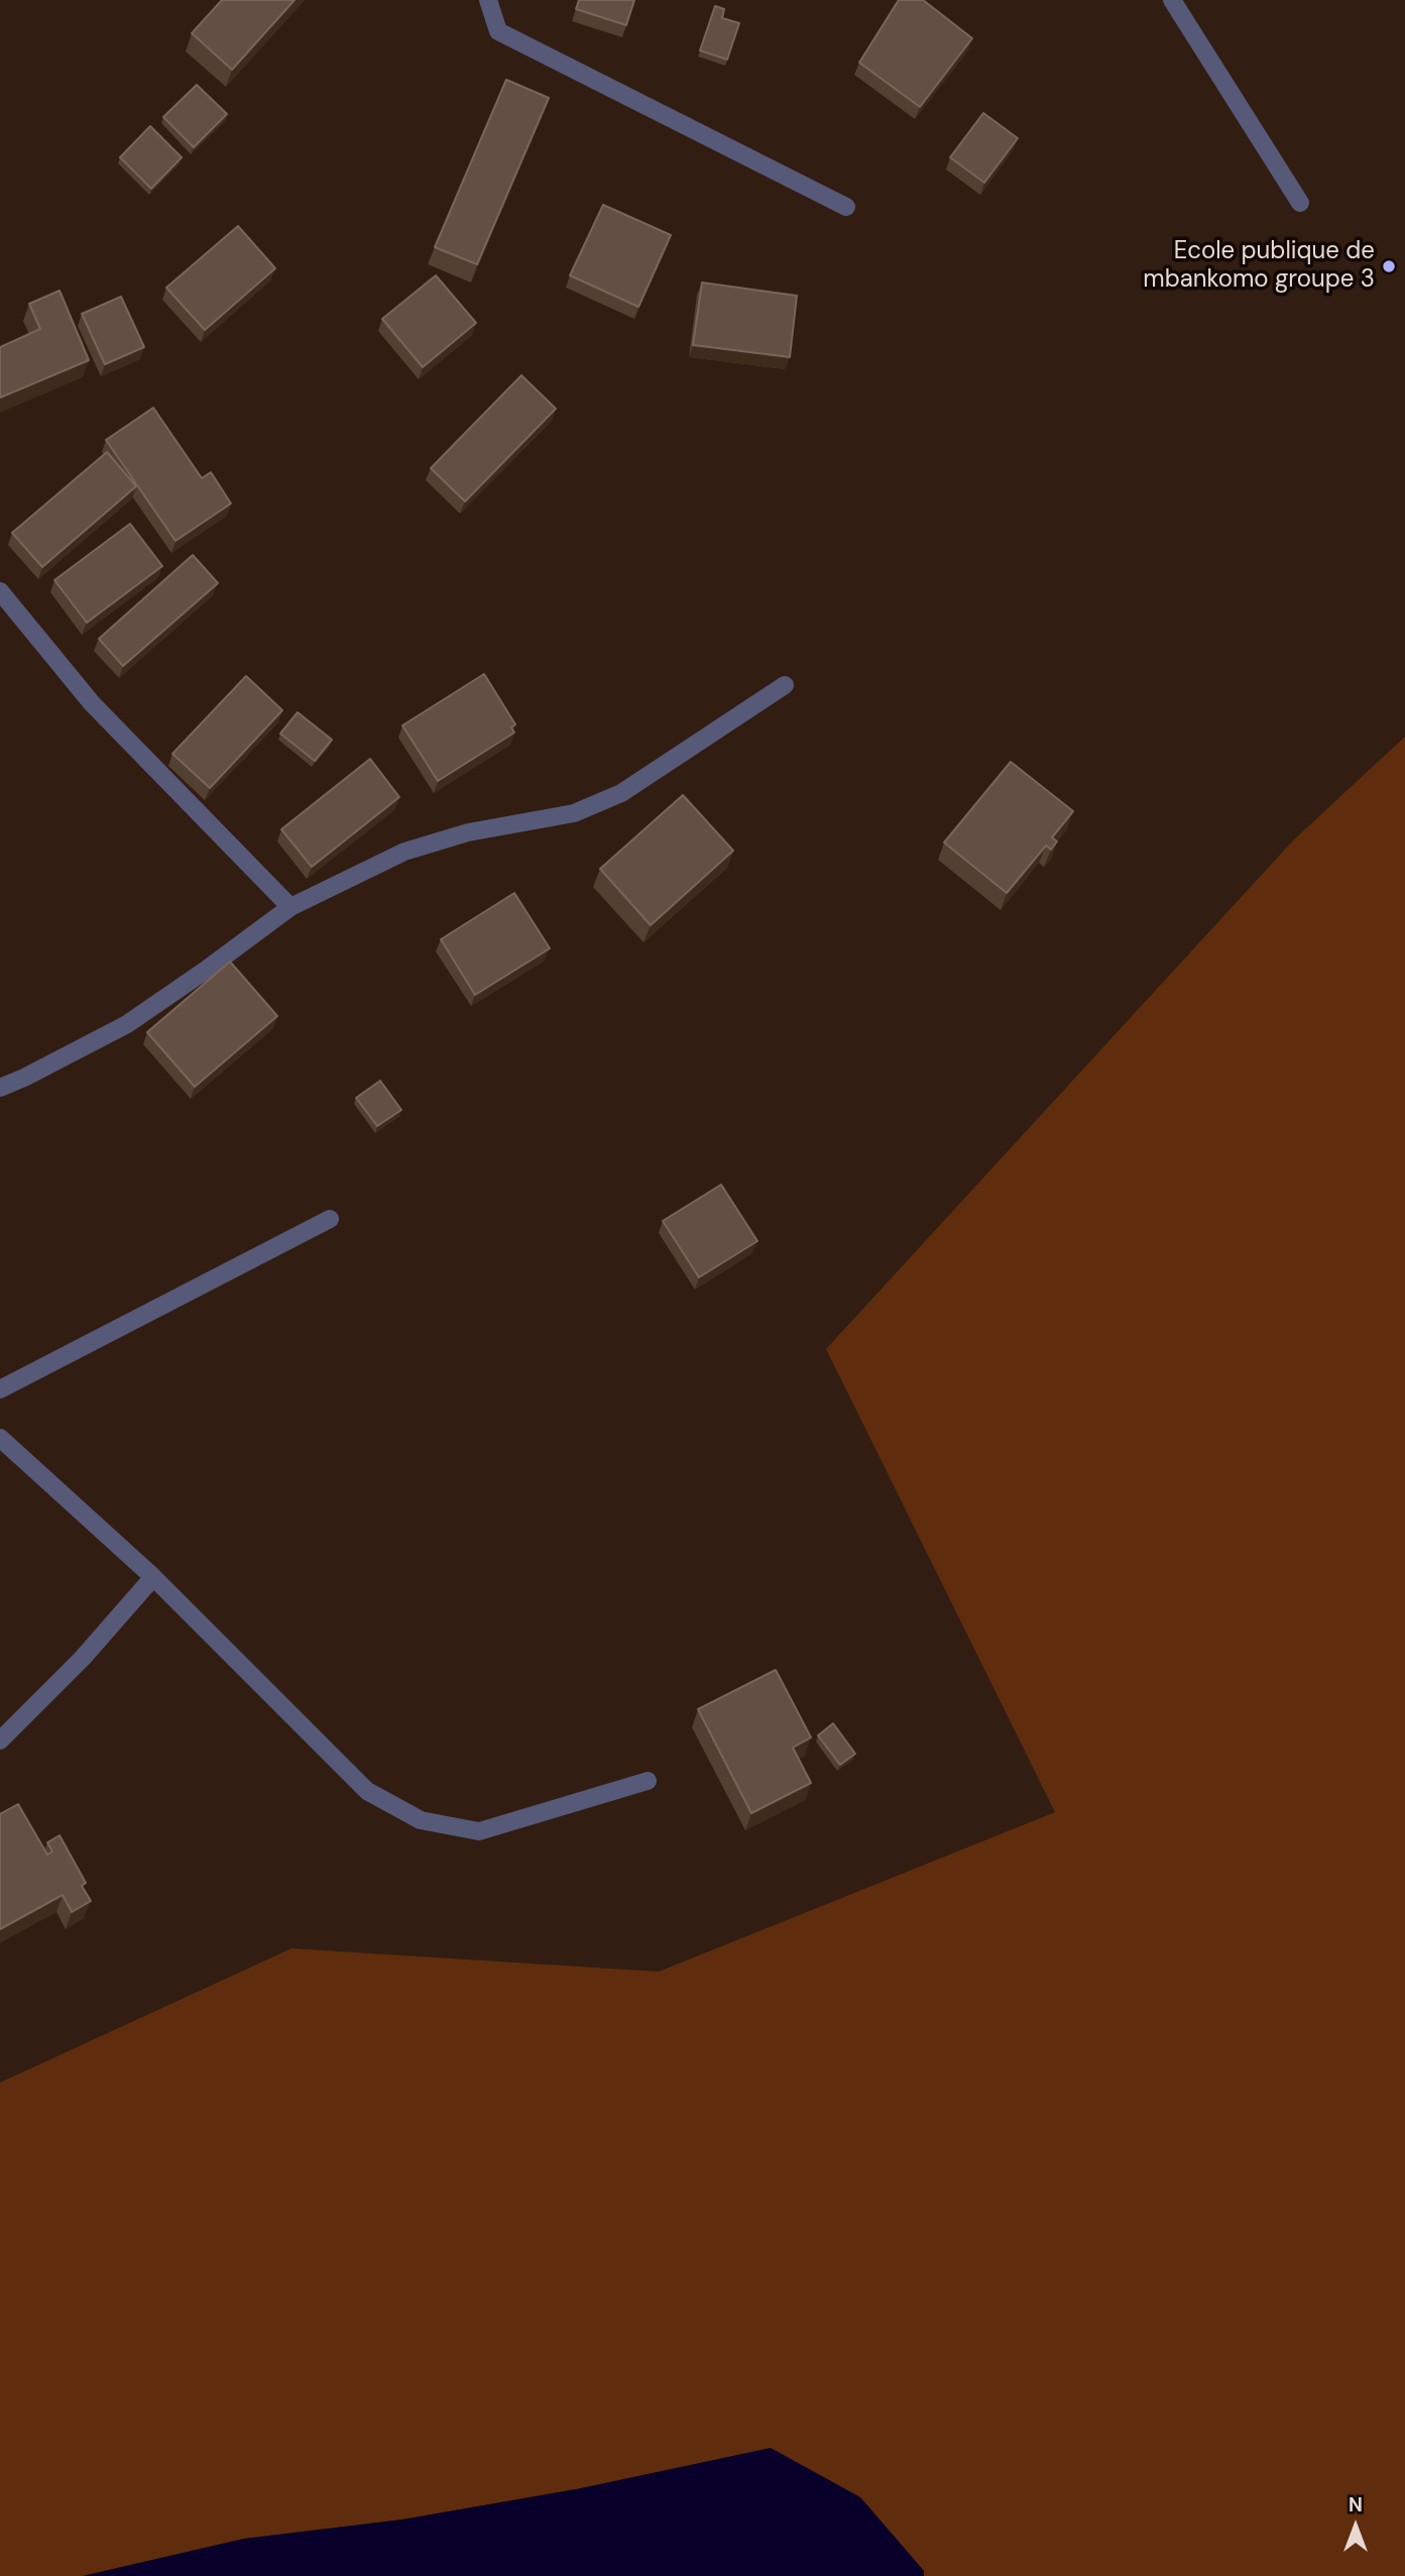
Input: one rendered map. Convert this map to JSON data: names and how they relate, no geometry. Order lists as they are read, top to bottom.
{
  "places": ["Ecole publique de mbankomo groupe 3"],
  "north": "top"
}
